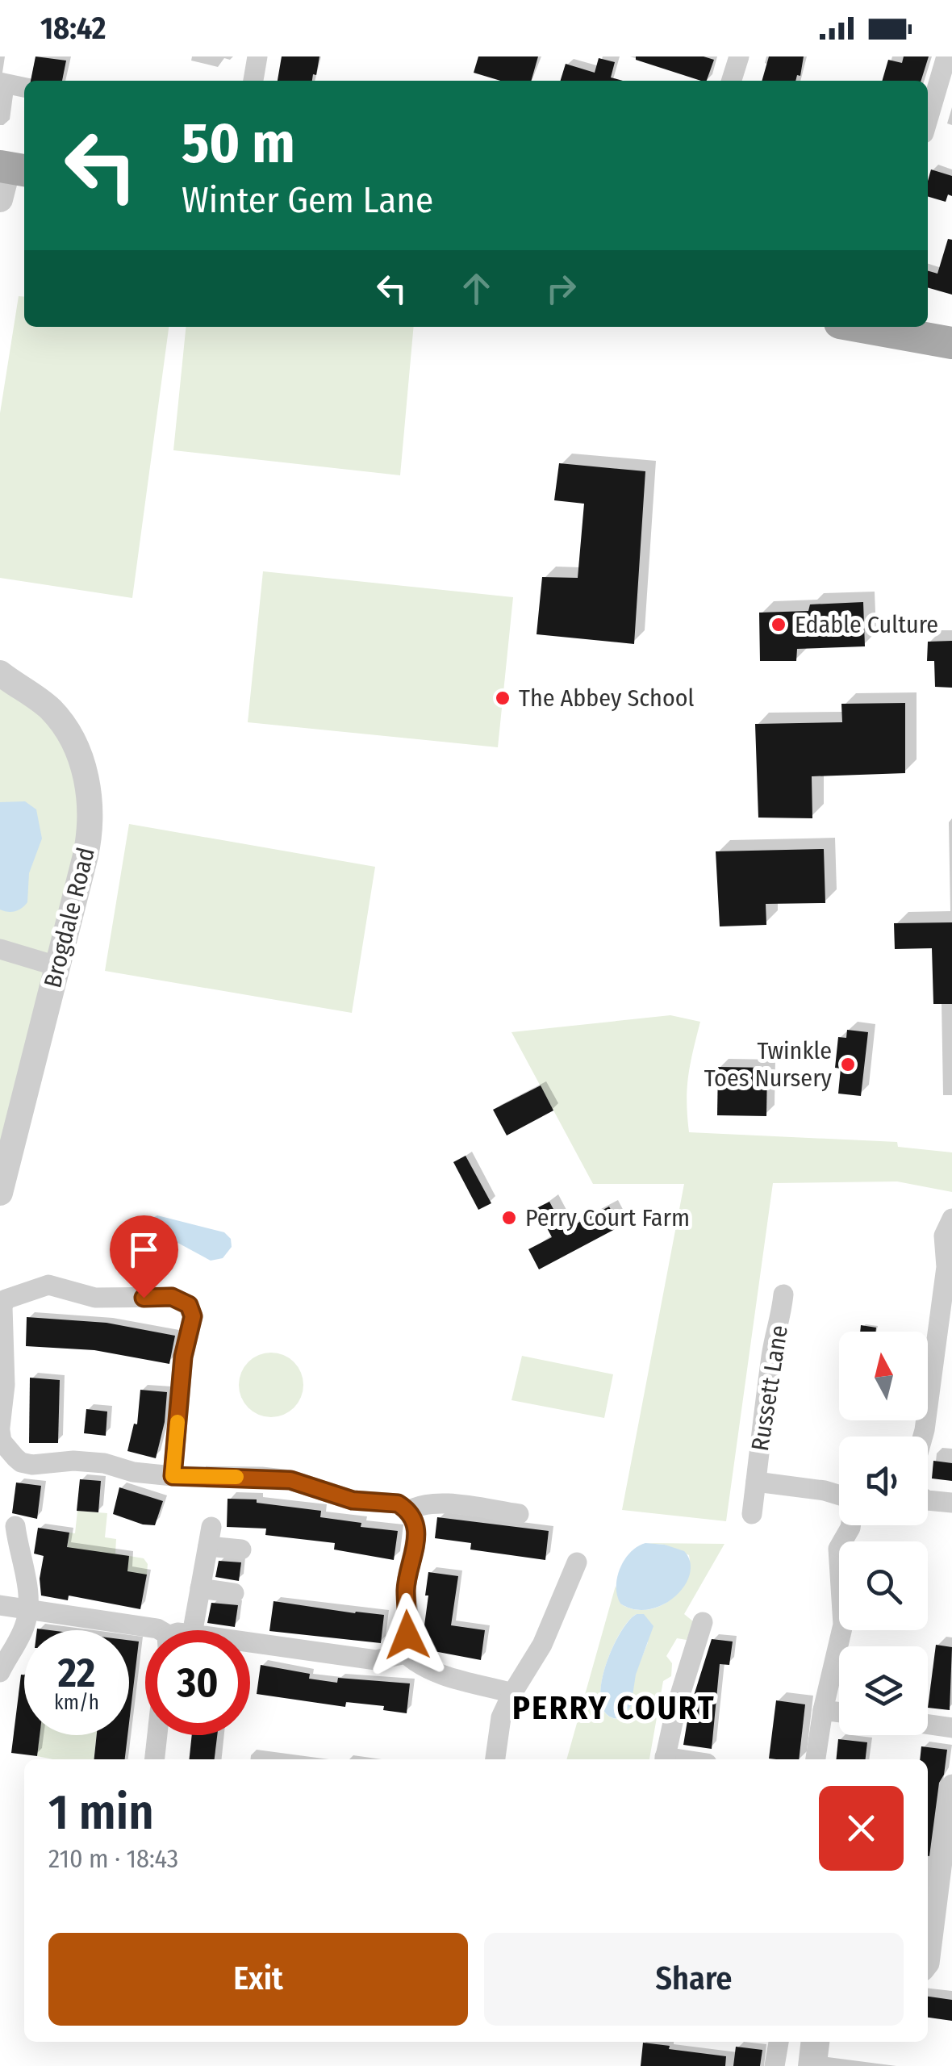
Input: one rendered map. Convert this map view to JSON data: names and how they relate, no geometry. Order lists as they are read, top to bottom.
{
  "streets": {
    "street": ["Brogdale Road", "Russett Lane"]
  },
  "districts": ["PERRY COURT"],
  "places": [
    "Edable Culture",
    "The Abbey School",
    "Twinkle Toes Nursery",
    "Perry Court Farm"
  ],
  "north": "top",
  "page": {
    "status": "18:42",
    "turn": ["50 m", "Winter Gem Lane"],
    "speed": "22 km/h",
    "limit": "30",
    "heading": ["1 min", "210 m · 18:43"],
    "buttons": ["Exit", "Share"]
  }
}
